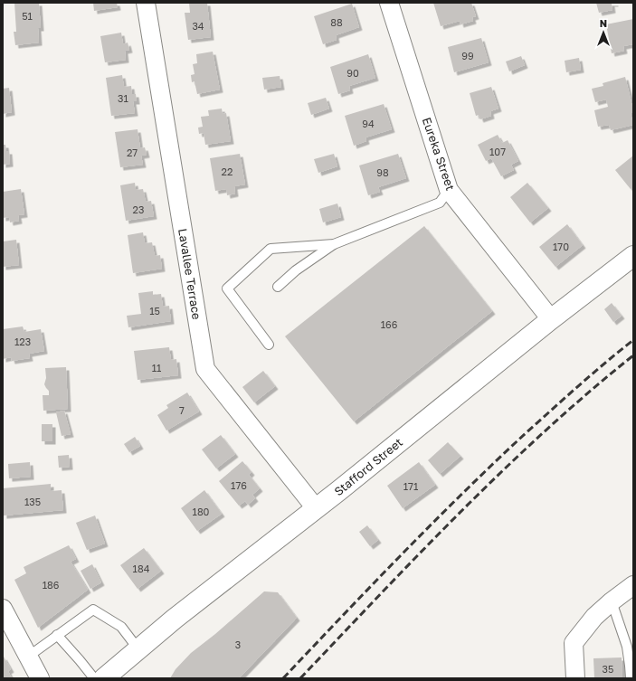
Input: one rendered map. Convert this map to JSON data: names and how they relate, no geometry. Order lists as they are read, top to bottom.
{
  "streets": {
    "main road": ["Stafford Street"],
    "street": ["Eureka Street", "Lavallee Terrace"]
  },
  "crossings": [
    ["Eureka Street", "Stafford Street"],
    ["Lavallee Terrace", "Stafford Street"]
  ],
  "house_numbers": [
    "51",
    "88",
    "34",
    "99",
    "90",
    "31",
    "94",
    "107",
    "27",
    "22",
    "98",
    "23",
    "170",
    "15",
    "166",
    "123",
    "11",
    "7",
    "176",
    "171",
    "135",
    "180",
    "184",
    "186",
    "3",
    "35"
  ],
  "north": "top"
}
